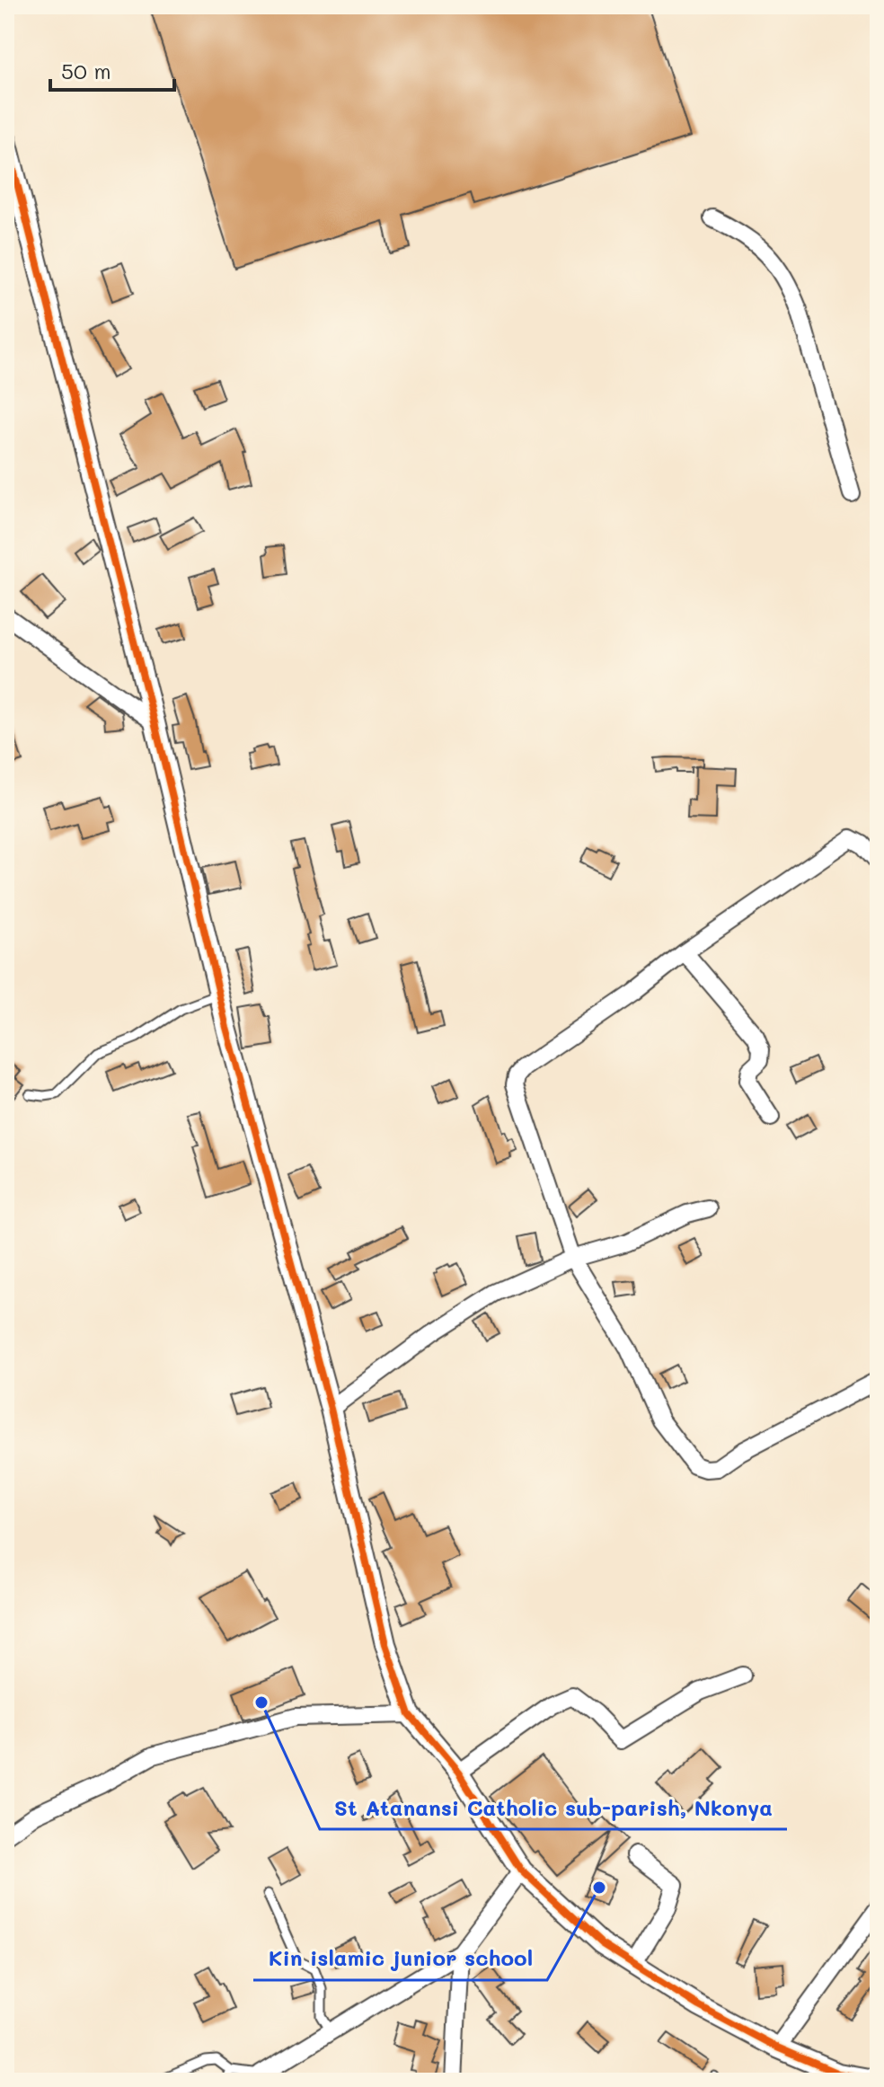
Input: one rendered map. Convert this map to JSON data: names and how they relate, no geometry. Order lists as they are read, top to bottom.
{
  "places": ["St Atanansi Catholic sub-parish, Nkonya", "Kin islamic junior school"],
  "scale_bar": "50 m"
}
